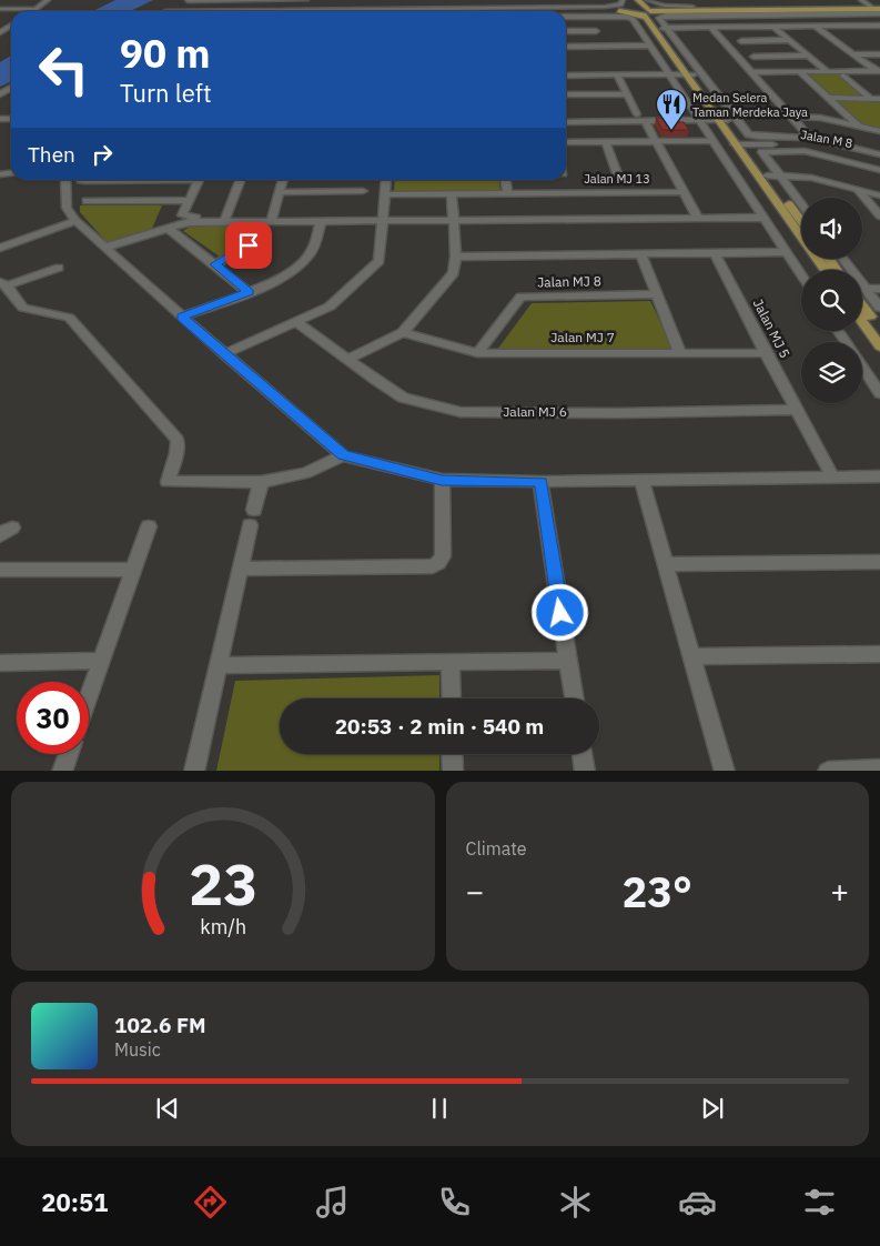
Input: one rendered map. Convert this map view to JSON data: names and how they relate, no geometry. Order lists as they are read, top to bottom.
{
  "streets": {
    "street": [
      "Jalan M 8",
      "Jalan MJ 13",
      "Jalan MJ 8",
      "Jalan MJ 5",
      "Jalan MJ 7",
      "Jalan MJ 6"
    ]
  },
  "crossings": [
    ["Jalan MJ 8", "Jalan MJ 7"],
    ["Jalan MJ 5", "Jalan MJ 7"],
    ["Jalan MJ 5", "Jalan MJ 6"]
  ],
  "places": {
    "restaurant": ["Medan Selera Taman Merdeka Jaya"]
  },
  "page": {
    "turn": ["90 m", "Turn left"],
    "then": "Then",
    "limit": "30",
    "trip": "20:53 · 2 min · 540 m",
    "tile": "Climate",
    "heat": ["−", "23°", "+"],
    "song": ["102.6 FM", "Music"],
    "tabs": "20:51",
    "gauge": ["23", "km/h"]
  }
}
